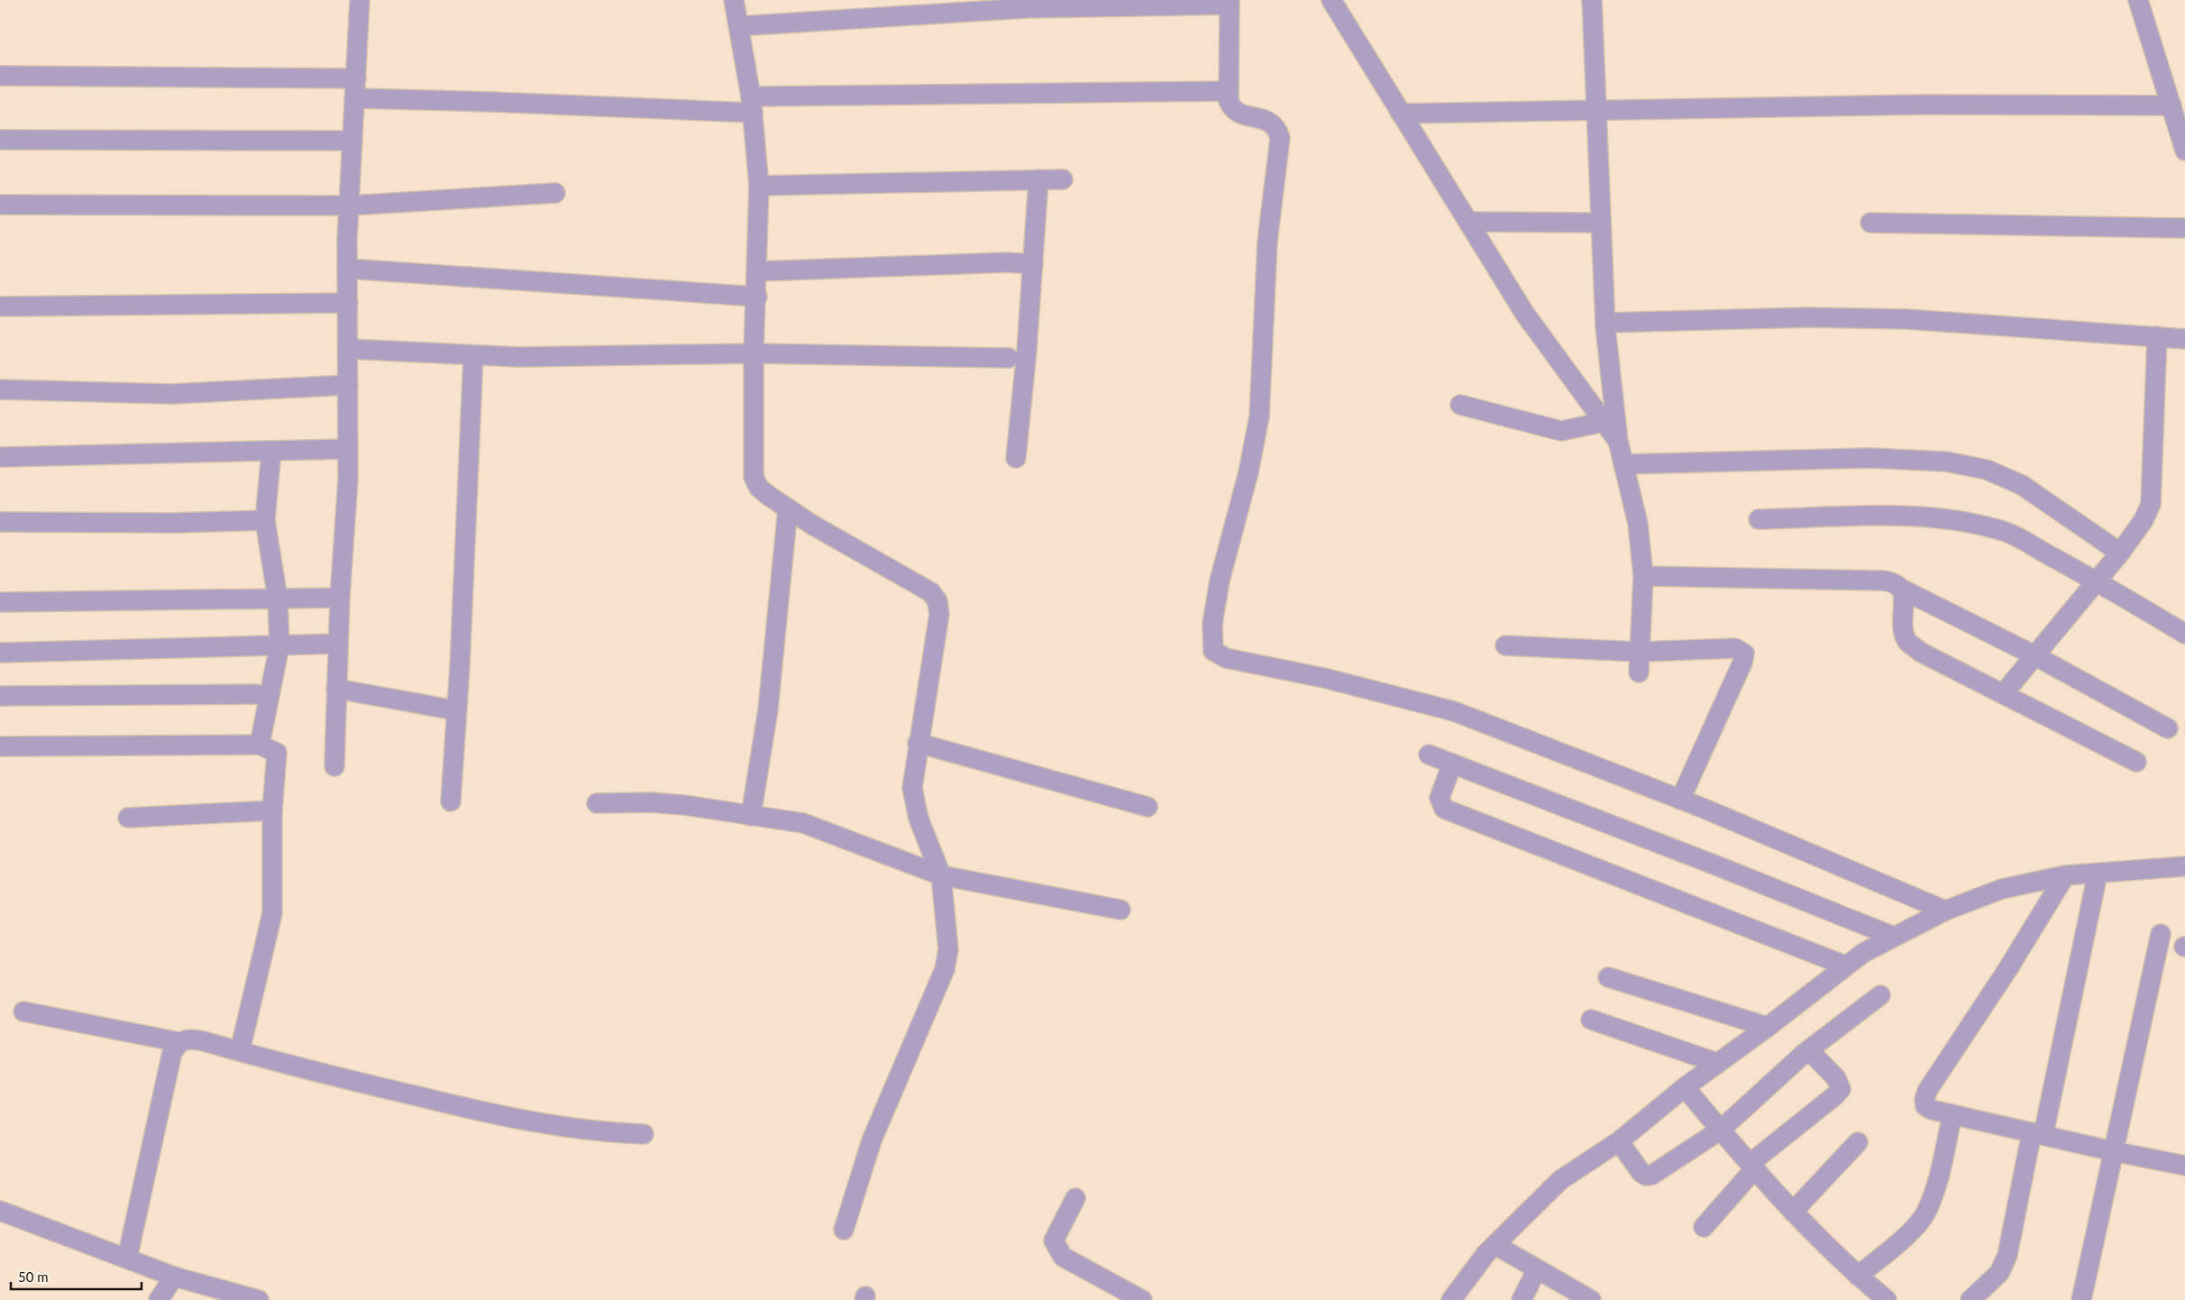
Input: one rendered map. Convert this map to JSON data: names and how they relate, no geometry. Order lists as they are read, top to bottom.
{
  "scale_bar": "50 m"
}
